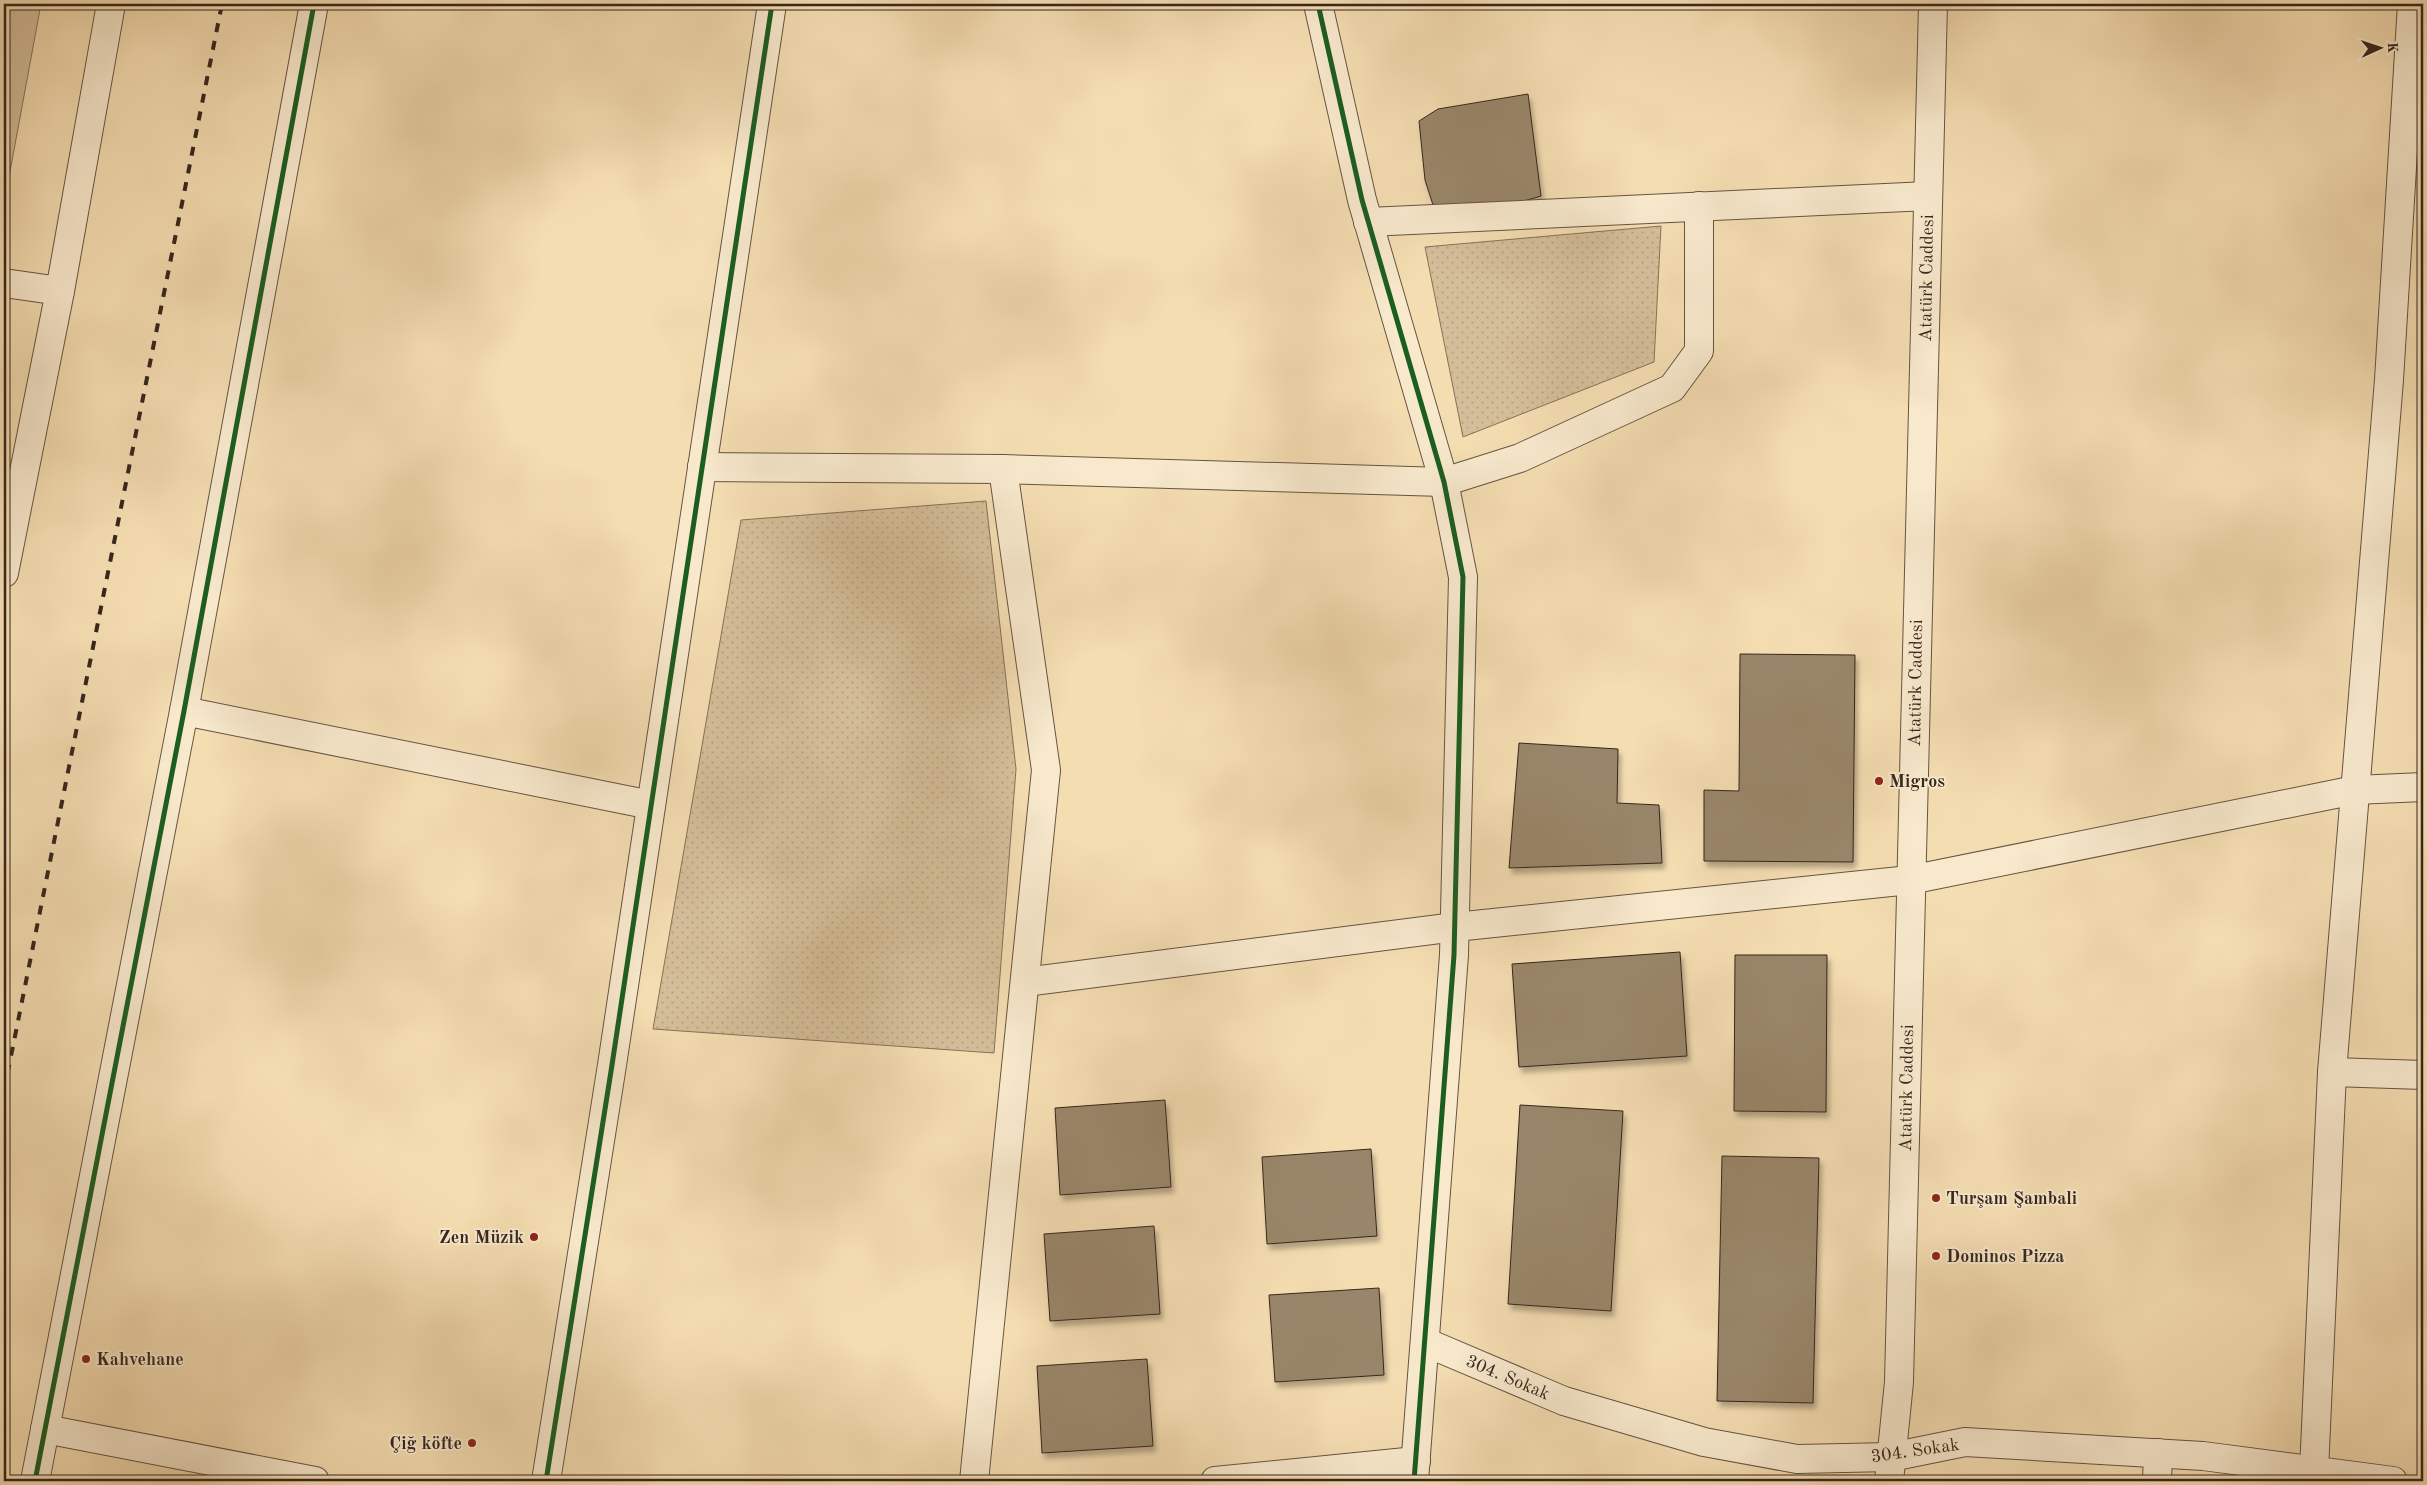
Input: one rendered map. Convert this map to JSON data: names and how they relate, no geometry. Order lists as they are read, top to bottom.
{
  "streets": {
    "street": ["Atatürk Caddesi", "304. Sokak"]
  },
  "crossings": [
    ["Atatürk Caddesi", "304. Sokak"]
  ],
  "places": [
    "Migros",
    "Turşam Şambali",
    "Zen Müzik",
    "Dominos Pizza",
    "Kahvehane",
    "Çiğ köfte"
  ],
  "north": "right"
}
